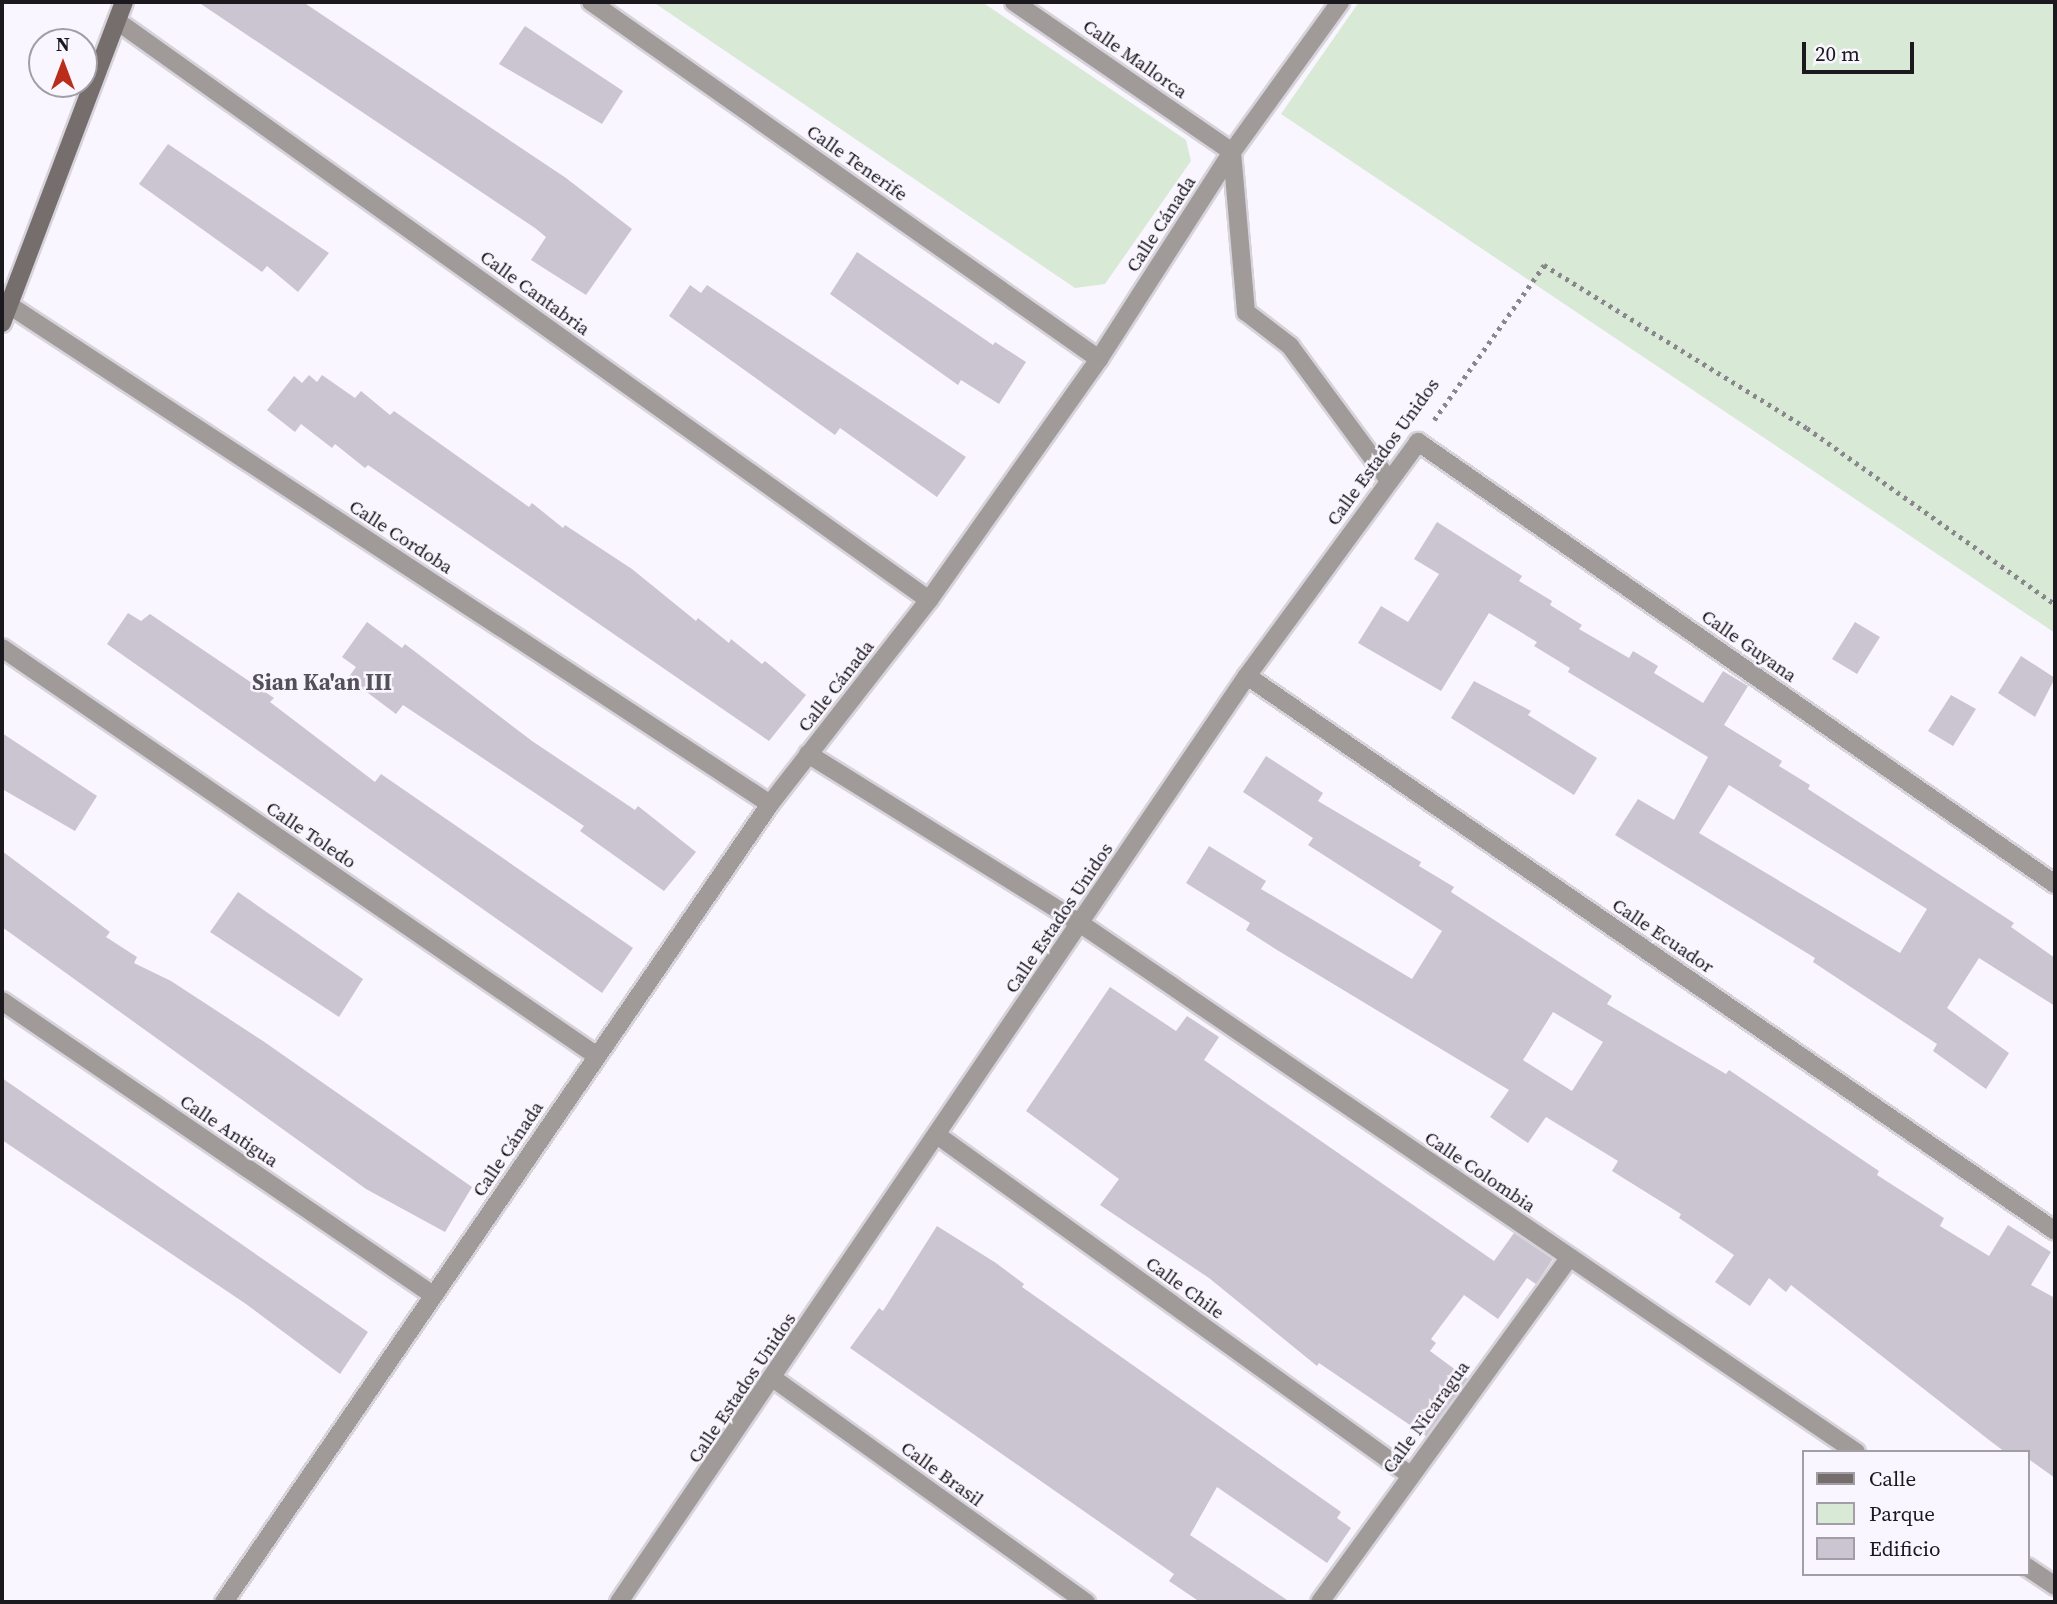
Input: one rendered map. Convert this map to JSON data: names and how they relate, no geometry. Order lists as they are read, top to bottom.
{
  "streets": {
    "street": [
      "Calle Mallorca",
      "Calle Tenerife",
      "Calle Cánada",
      "Calle Cantabria",
      "Calle Estados Unidos",
      "Calle Cordoba",
      "Calle Guyana",
      "Calle Toledo",
      "Calle Ecuador",
      "Calle Antigua",
      "Calle Colombia",
      "Calle Chile",
      "Calle Nicaragua",
      "Calle Brasil"
    ]
  },
  "crossings": [
    ["Calle Mallorca", "Calle Cánada"],
    ["Calle Tenerife", "Calle Cánada"],
    ["Calle Cánada", "Calle Cantabria"],
    ["Calle Cánada", "Calle Cordoba"],
    ["Calle Cánada", "Calle Toledo"],
    ["Calle Cánada", "Calle Antigua"],
    ["Calle Cánada", "Calle Colombia"],
    ["Calle Estados Unidos", "Calle Guyana"],
    ["Calle Estados Unidos", "Calle Ecuador"],
    ["Calle Estados Unidos", "Calle Colombia"],
    ["Calle Estados Unidos", "Calle Chile"],
    ["Calle Estados Unidos", "Calle Brasil"],
    ["Calle Colombia", "Calle Nicaragua"],
    ["Calle Chile", "Calle Nicaragua"]
  ],
  "districts": ["Sian Ka'an III"],
  "legend": ["Calle", "Parque", "Edificio"],
  "scale_bar": "20 m",
  "north": "top"
}
